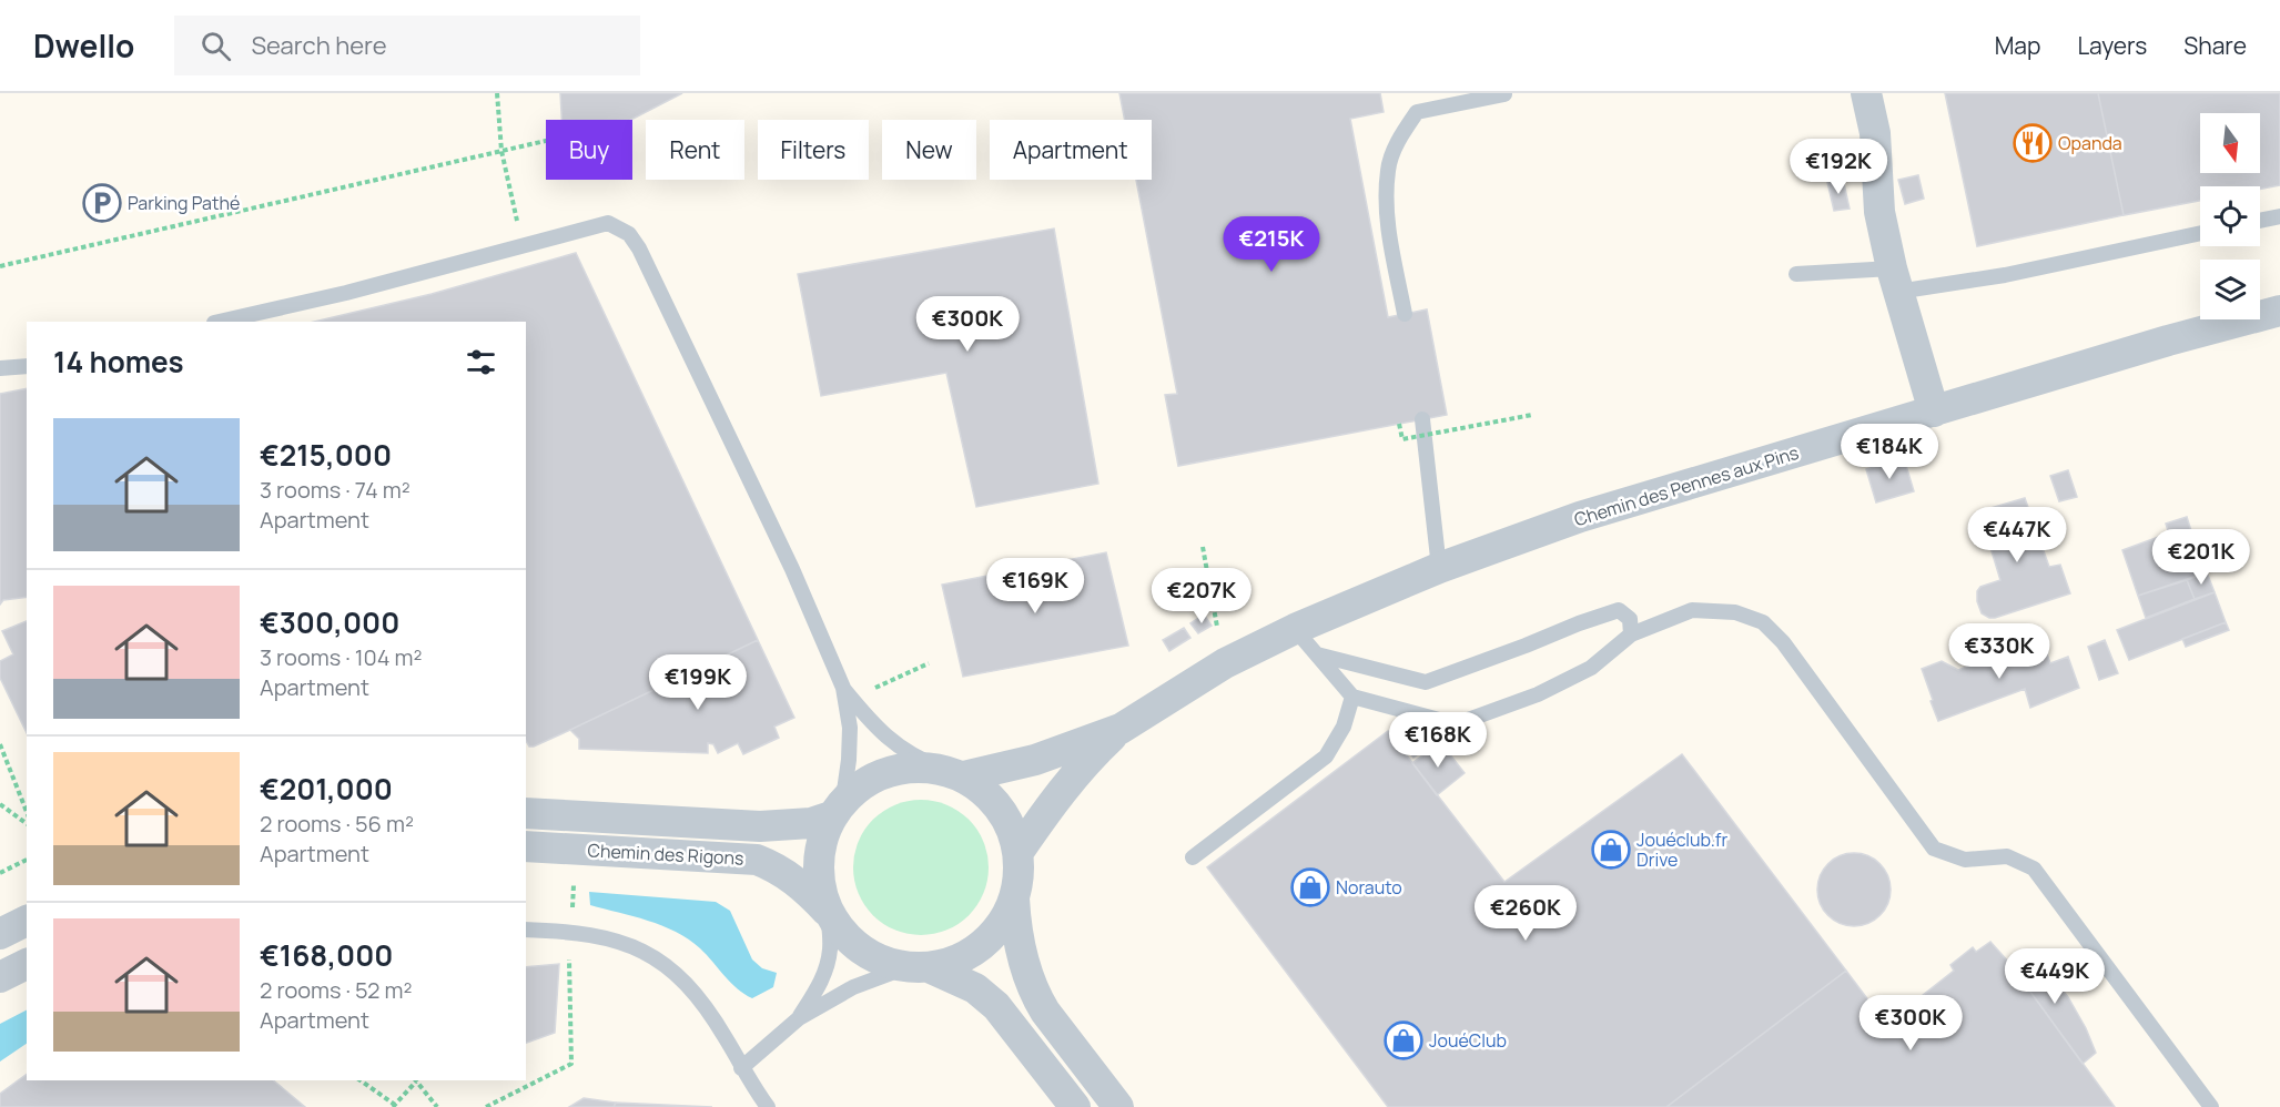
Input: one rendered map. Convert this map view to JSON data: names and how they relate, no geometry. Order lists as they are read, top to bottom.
{
  "streets": {
    "street": ["Chemin des Pennes aux Pins", "Chemin des Rigons"]
  },
  "crossings": [
    ["Chemin des Pennes aux Pins", "Chemin des Rigons"]
  ],
  "places": {
    "restaurant": ["Opanda"],
    "parking": ["Parking Pathé"],
    "shop": ["Jouéclub.fr Drive", "Norauto", "JouéClub"]
  },
  "north": "bottom",
  "page": {
    "header": "Dwello",
    "search": "Search here",
    "nav": ["Map", "Layers", "Share"],
    "chip": [
      "Buy",
      "Rent",
      "Filters",
      "New",
      "Apartment"
    ],
    "price": [
      "€192K",
      "€215K",
      "€300K",
      "€184K",
      "€447K",
      "€201K",
      "€169K",
      "€207K",
      "€330K",
      "€199K",
      "€168K",
      "€260K",
      "€449K",
      "€300K"
    ],
    "heading": "14 homes",
    "list": [
      {
        "name": "€215,000",
        "note": "3 rooms · 74 m² · Apartment"
      },
      {
        "name": "€300,000",
        "note": "3 rooms · 104 m² · Apartment"
      },
      {
        "name": "€201,000",
        "note": "2 rooms · 56 m² · Apartment"
      },
      {
        "name": "€168,000",
        "note": "2 rooms · 52 m² · Apartment"
      }
    ]
  }
}
